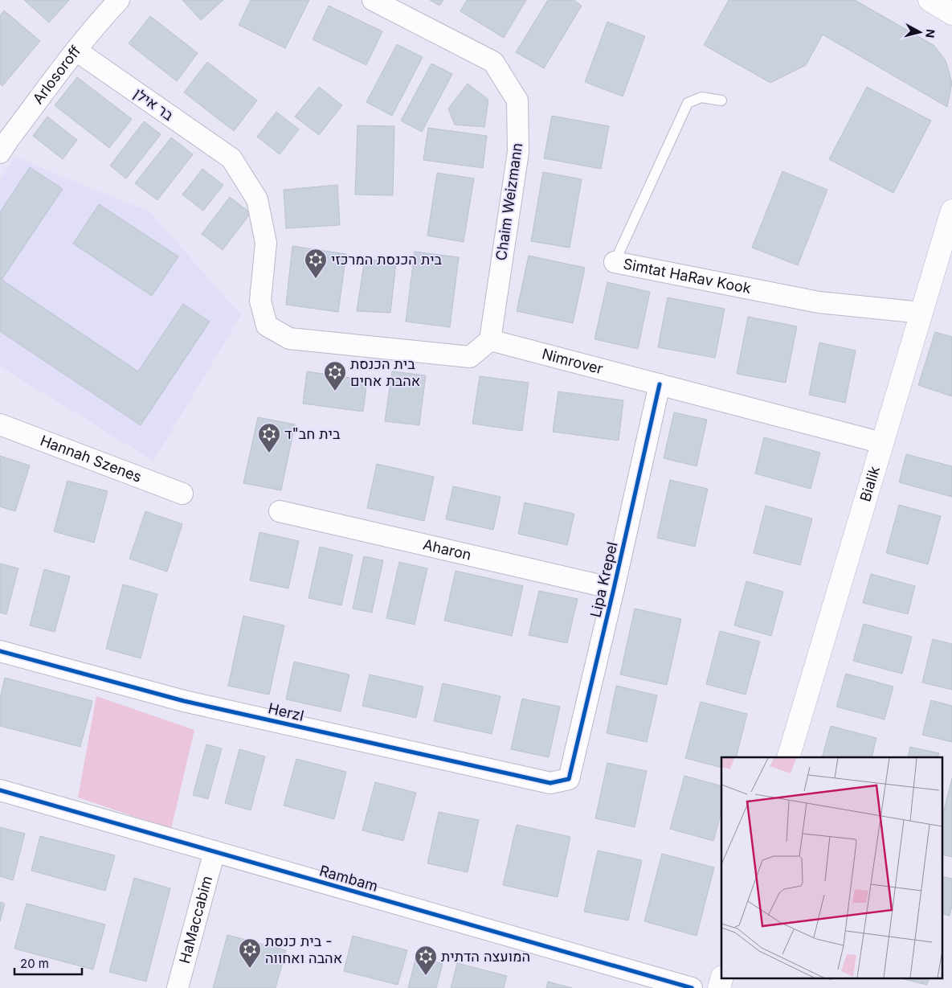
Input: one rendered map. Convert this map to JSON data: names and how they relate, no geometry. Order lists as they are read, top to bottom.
{
  "streets": {
    "street": [
      "Arlosoroff",
      "בר אילן",
      "Chaim Weizmann",
      "Simtat HaRav Kook",
      "Nimrover",
      "Hannah Szenes",
      "Bialik",
      "Aharon",
      "Lipa Krepel",
      "Herzl",
      "Rambam",
      "HaMaccabim"
    ]
  },
  "crossings": [
    ["Arlosoroff", "בר אילן"],
    ["בר אילן", "Chaim Weizmann"],
    ["בר אילן", "Nimrover"],
    ["Chaim Weizmann", "Nimrover"],
    ["Simtat HaRav Kook", "Bialik"],
    ["Nimrover", "Bialik"],
    ["Nimrover", "Lipa Krepel"],
    ["Aharon", "Lipa Krepel"],
    ["Lipa Krepel", "Herzl"],
    ["Rambam", "HaMaccabim"]
  ],
  "places": {
    "synagogue": [
      "בית הכנסת המרכזי",
      "בית הכנסת אהבת אחים",
      "בית חב\"ד",
      "בית כנסת - אהבה ואחווה",
      "המועצה הדתית"
    ]
  },
  "scale_bar": "20 m",
  "north": "right"
}
